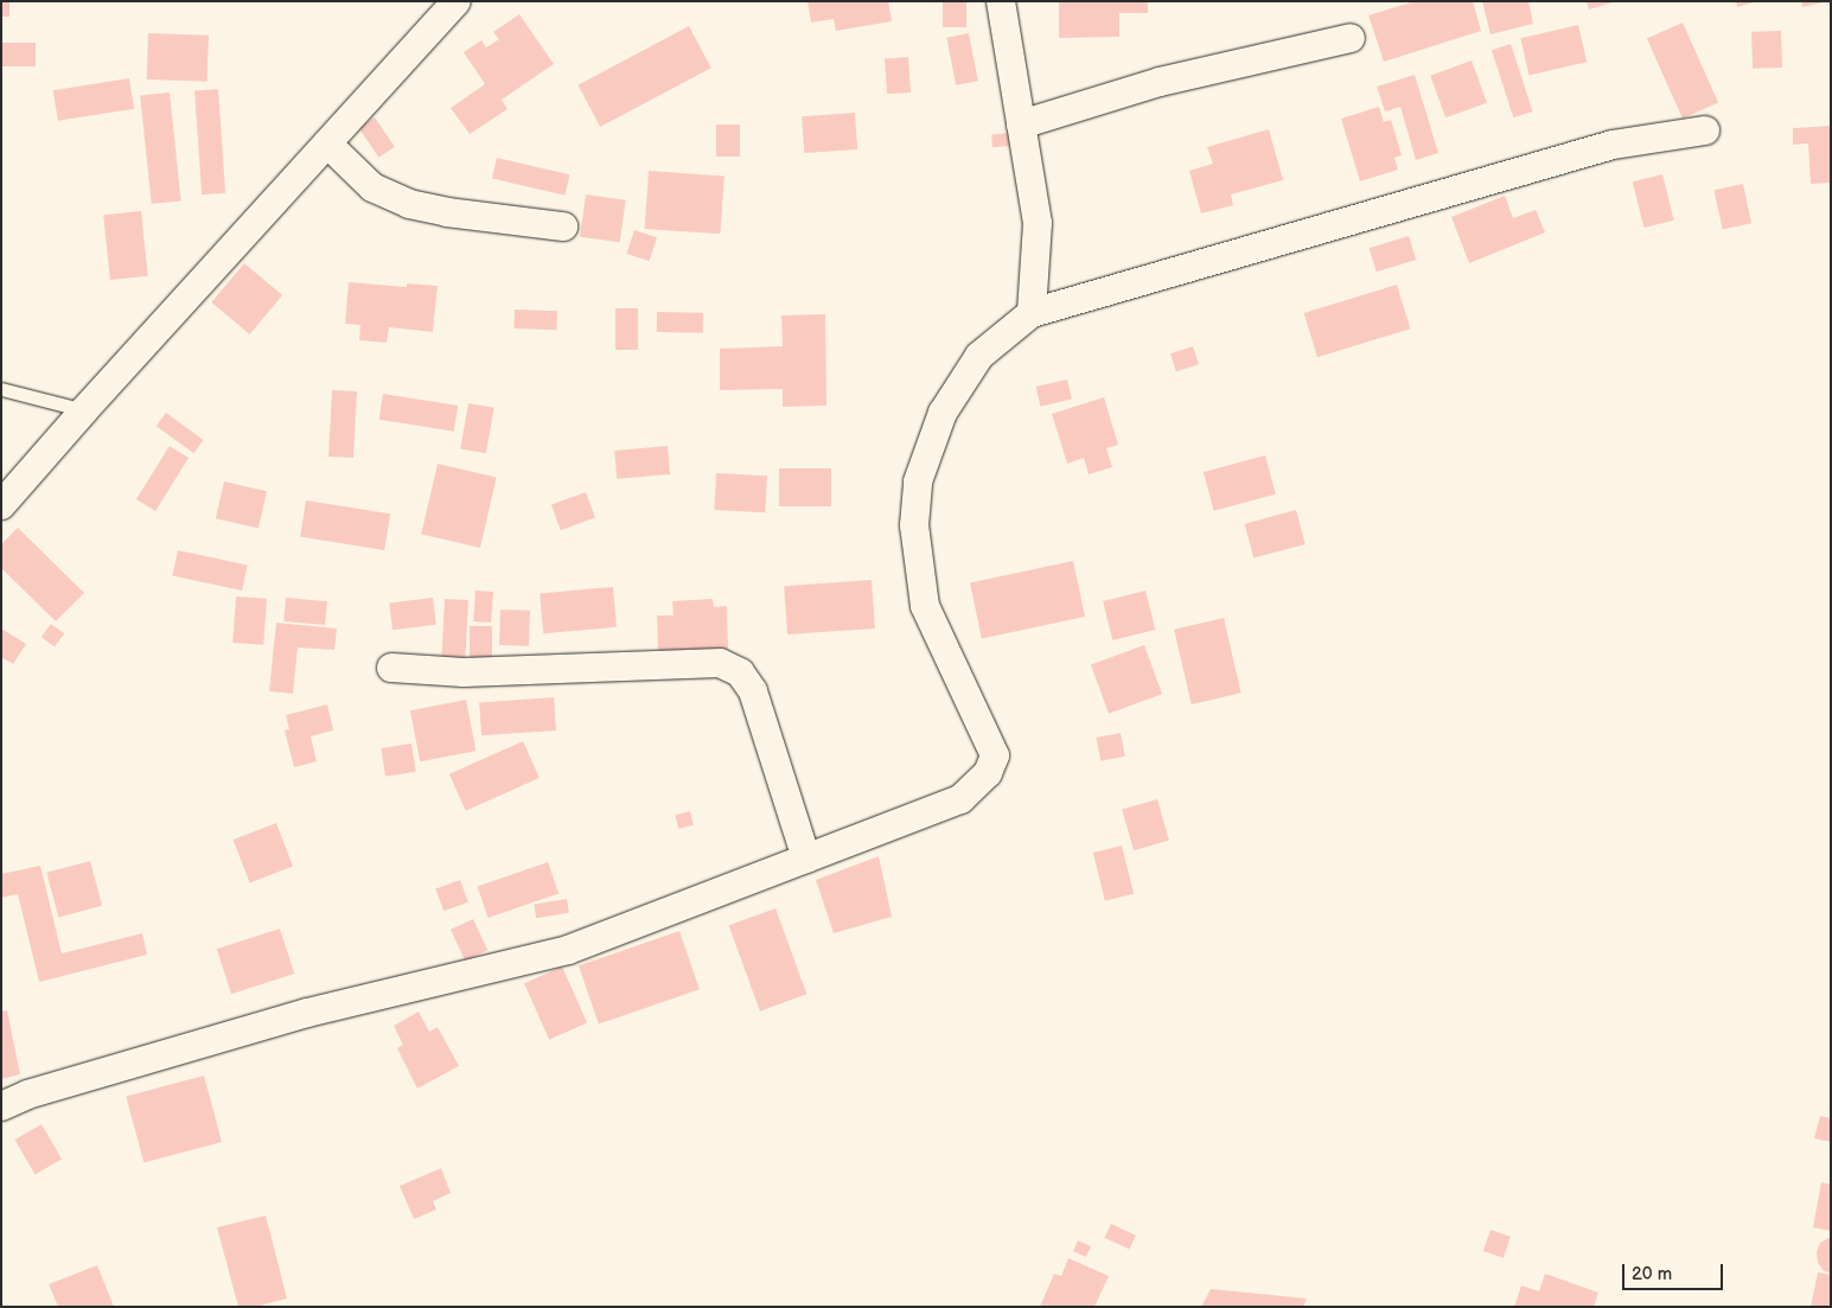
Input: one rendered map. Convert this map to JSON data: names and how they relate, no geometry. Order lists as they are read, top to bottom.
{
  "scale_bar": "20 m"
}
